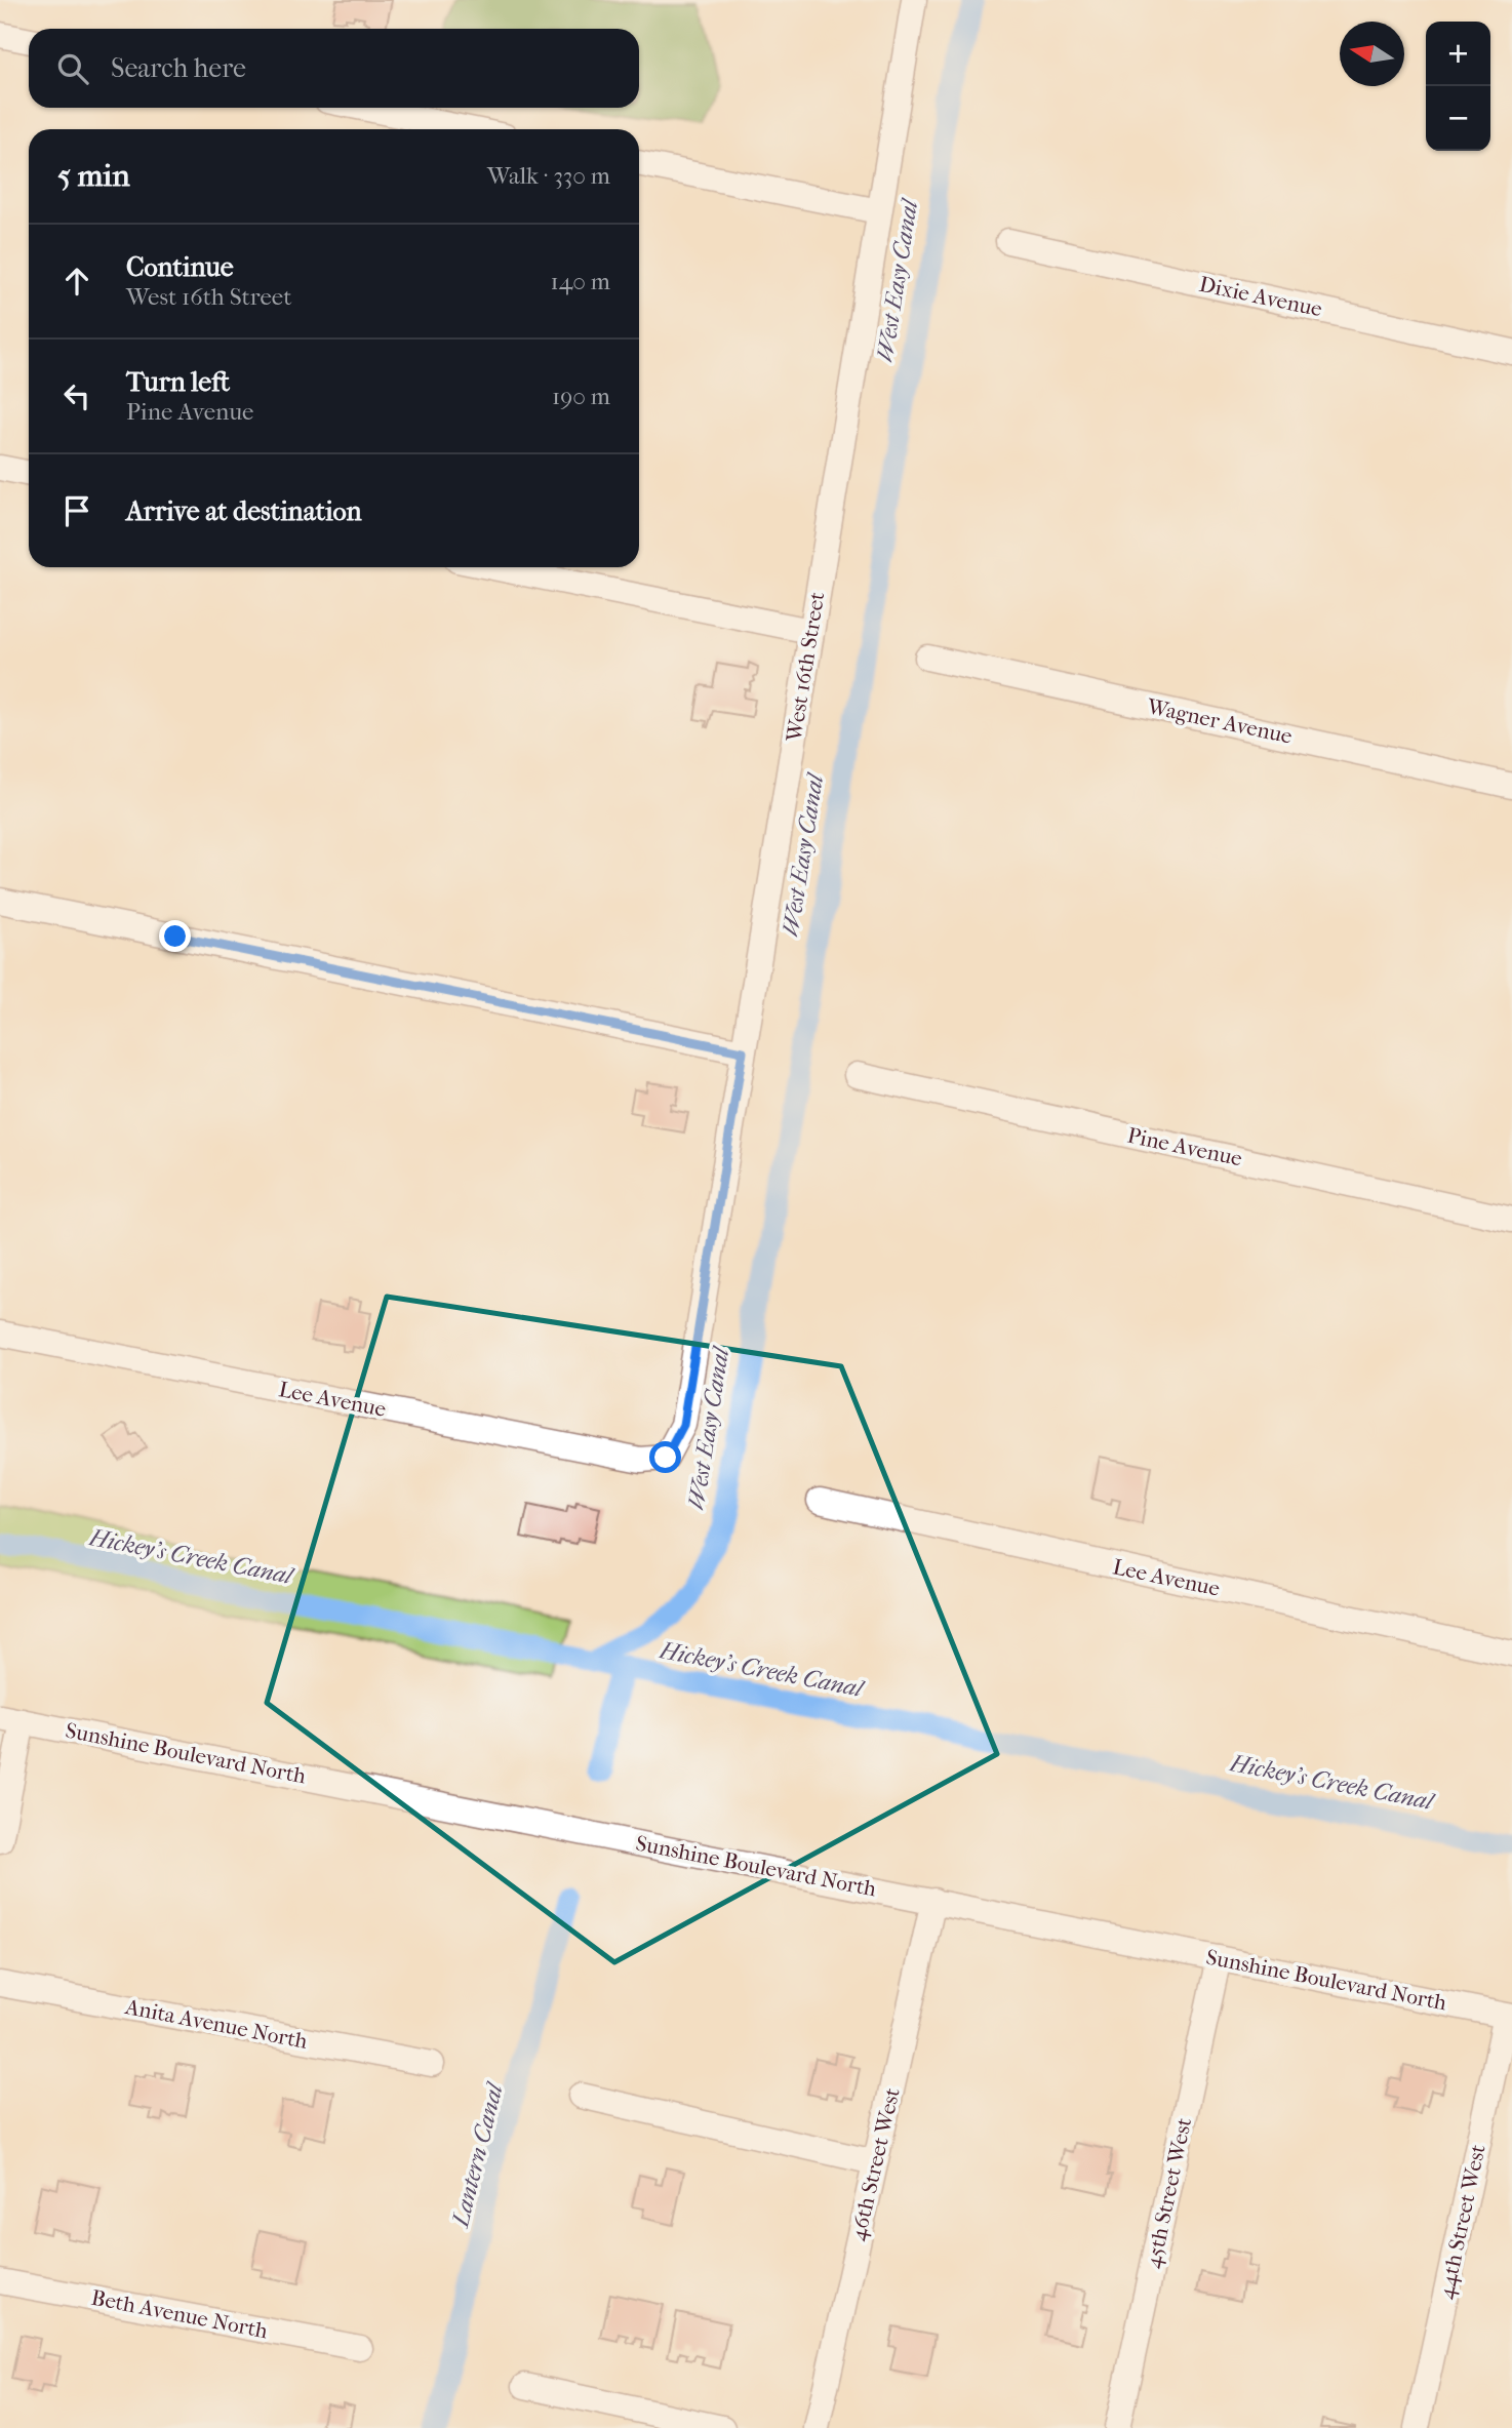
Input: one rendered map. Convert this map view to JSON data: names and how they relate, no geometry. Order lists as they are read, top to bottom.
{
  "streets": {
    "street": [
      "Dixie Avenue",
      "West 16th Street",
      "Wagner Avenue",
      "Pine Avenue",
      "Lee Avenue",
      "Sunshine Boulevard North",
      "Anita Avenue North",
      "46th Street West",
      "45th Street West",
      "44th Street West",
      "Beth Avenue North"
    ]
  },
  "crossings": [
    ["West 16th Street", "Lee Avenue"],
    ["Sunshine Boulevard North", "46th Street West"],
    ["Sunshine Boulevard North", "45th Street West"],
    ["Sunshine Boulevard North", "44th Street West"]
  ],
  "water": ["West Easy Canal", "Hickey's Creek Canal", "Lantern Canal"],
  "north": "left",
  "page": {
    "map_buttons": ["+", "−"],
    "search": "Search here",
    "heading": ["5 min", "Walk · 330 m"],
    "list": [
      ["Continue", "West 16th Street", "140 m"],
      ["Turn left", "Pine Avenue", "190 m"],
      "Arrive at destination"
    ]
  }
}
